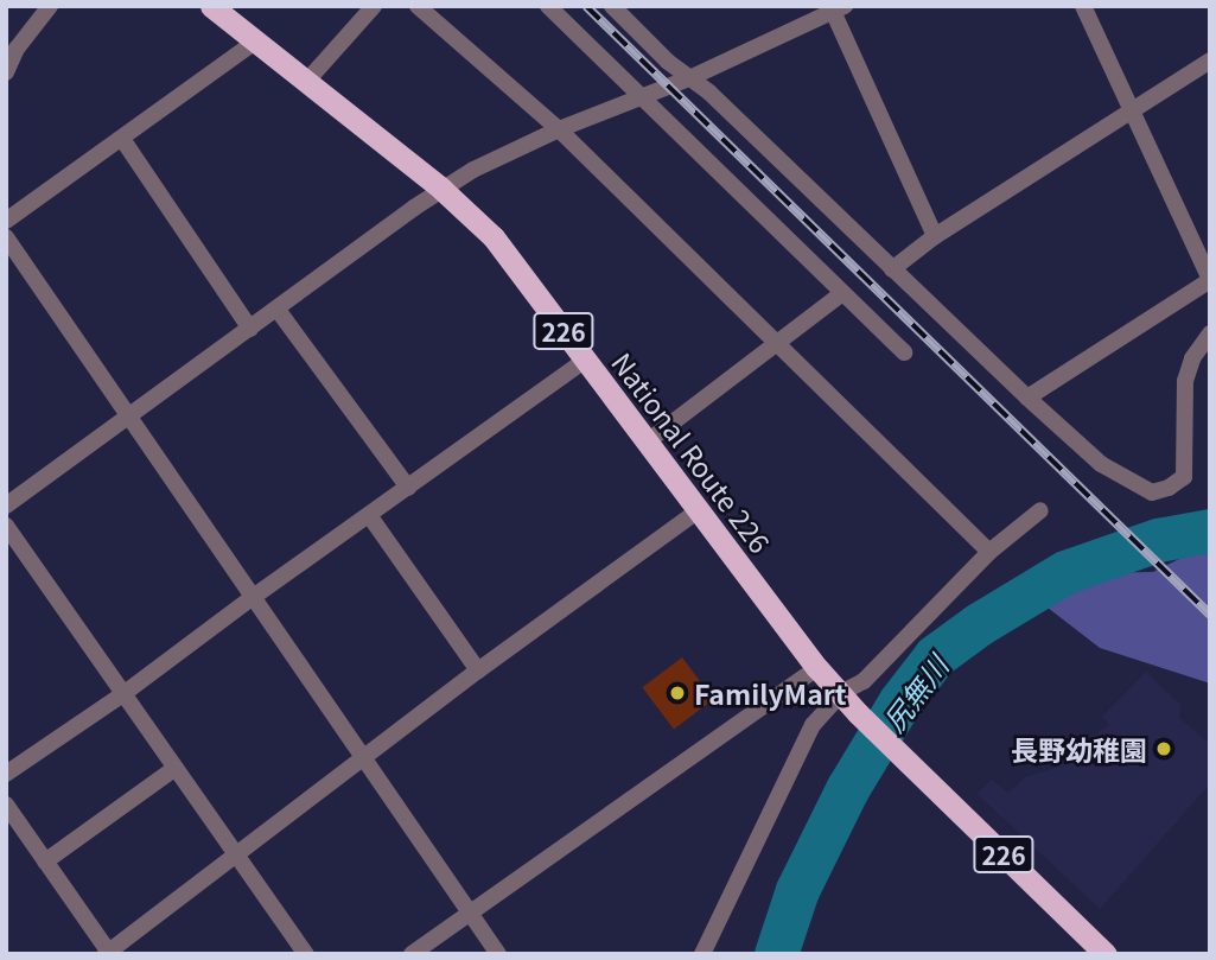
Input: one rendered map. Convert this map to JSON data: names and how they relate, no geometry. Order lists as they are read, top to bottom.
{
  "streets": {
    "highway": ["226", "National Route 226"]
  },
  "water": ["尻無川"],
  "places": ["FamilyMart", "長野幼稚園"]
}
